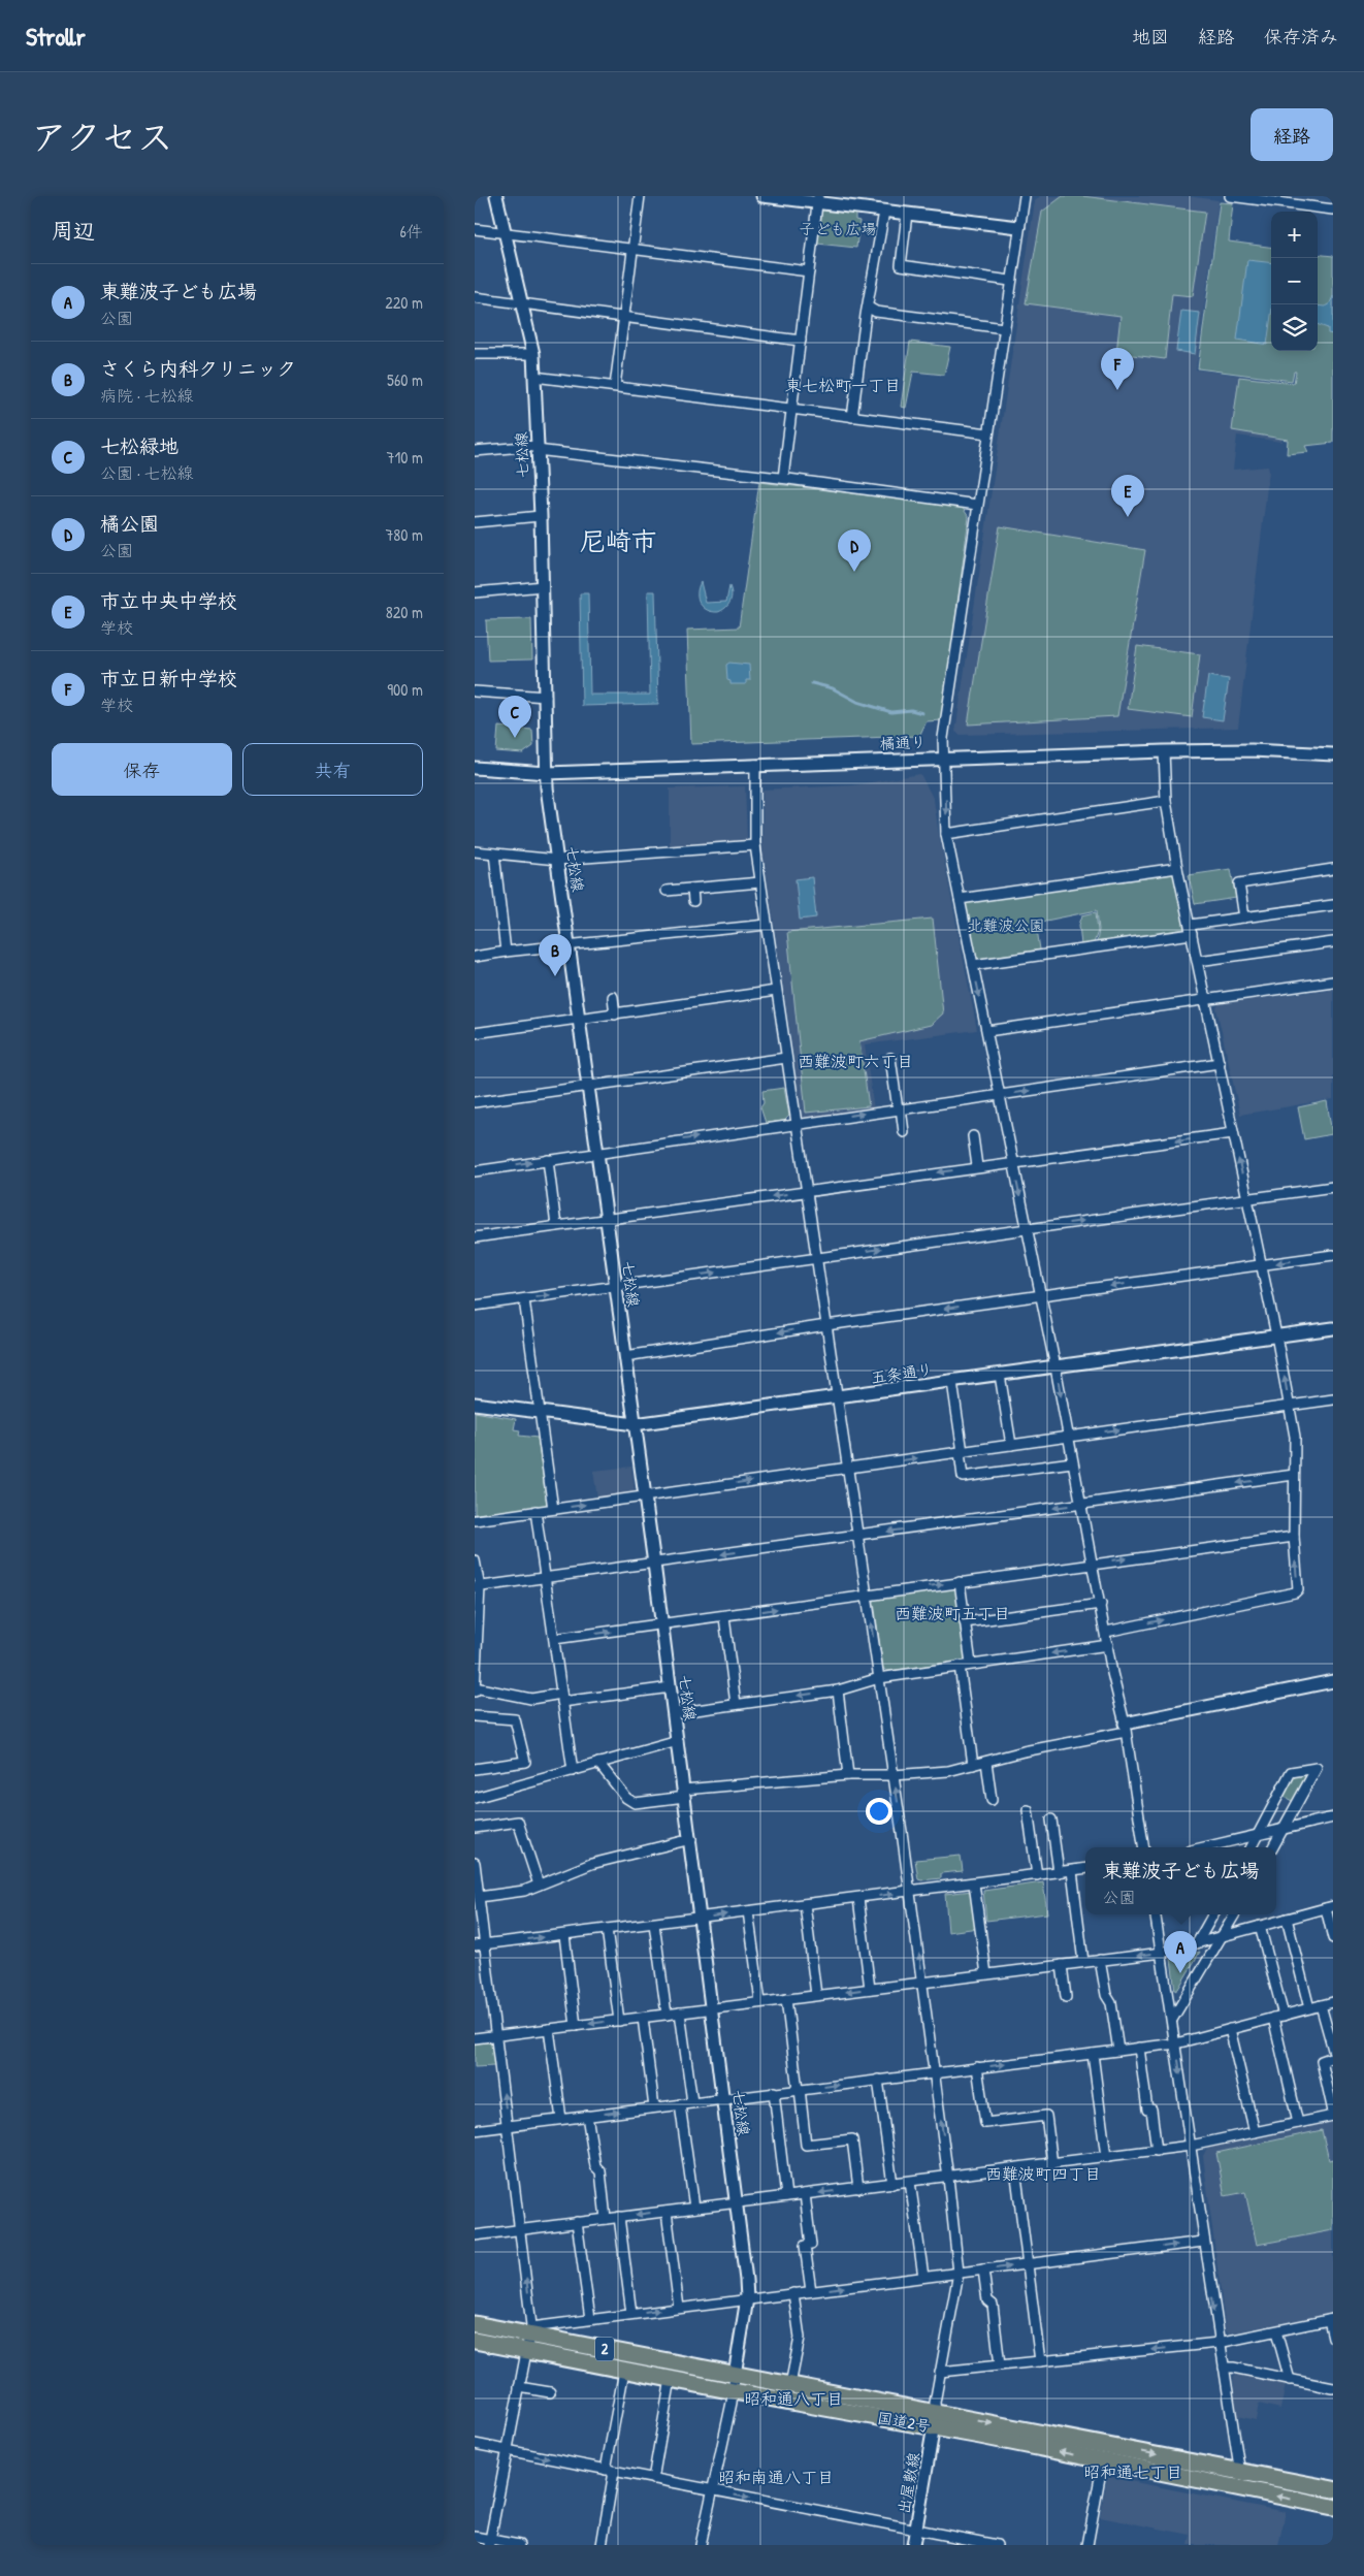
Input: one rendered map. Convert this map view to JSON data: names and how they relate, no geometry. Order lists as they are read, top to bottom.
{
  "streets": {
    "highway": ["2", "国道2号"],
    "street": [
      "七松線",
      "橘通り",
      "五条通り",
      "出屋敷線"
    ]
  },
  "crossings": [
    ["七松線", "橘通り"],
    ["七松線", "五条通り"],
    ["七松線", "国道2号"],
    ["国道2号", "出屋敷線"]
  ],
  "districts": [
    "東七松町一丁目",
    "尼崎市",
    "西難波町六丁目",
    "西難波町五丁目",
    "西難波町四丁目",
    "昭和通八丁目",
    "昭和通七丁目",
    "昭和南通八丁目"
  ],
  "parks": ["子ども広場", "北難波公園"],
  "page": {
    "header": "Strollr",
    "nav": ["地図", "経路", "保存済み"],
    "title": "アクセス",
    "buttons": [
      "経路",
      ["保存", "共有"]
    ],
    "heading": ["周辺", "6件"],
    "map_buttons": ["+", "−"],
    "list": [
      {
        "mark": "A",
        "name": "東難波子ども広場",
        "note": "公園",
        "value": "220 m"
      },
      {
        "mark": "B",
        "name": "さくら内科クリニック",
        "note": "病院 · 七松線",
        "value": "560 m"
      },
      {
        "mark": "C",
        "name": "七松緑地",
        "note": "公園 · 七松線",
        "value": "710 m"
      },
      {
        "mark": "D",
        "name": "橘公園",
        "note": "公園",
        "value": "780 m"
      },
      {
        "mark": "E",
        "name": "市立中央中学校",
        "note": "学校",
        "value": "820 m"
      },
      {
        "mark": "F",
        "name": "市立日新中学校",
        "note": "学校",
        "value": "900 m"
      }
    ],
    "pins": [
      "F",
      "E",
      "D",
      "C",
      "B",
      "A"
    ],
    "popup": ["東難波子ども広場", "公園"]
  }
}
